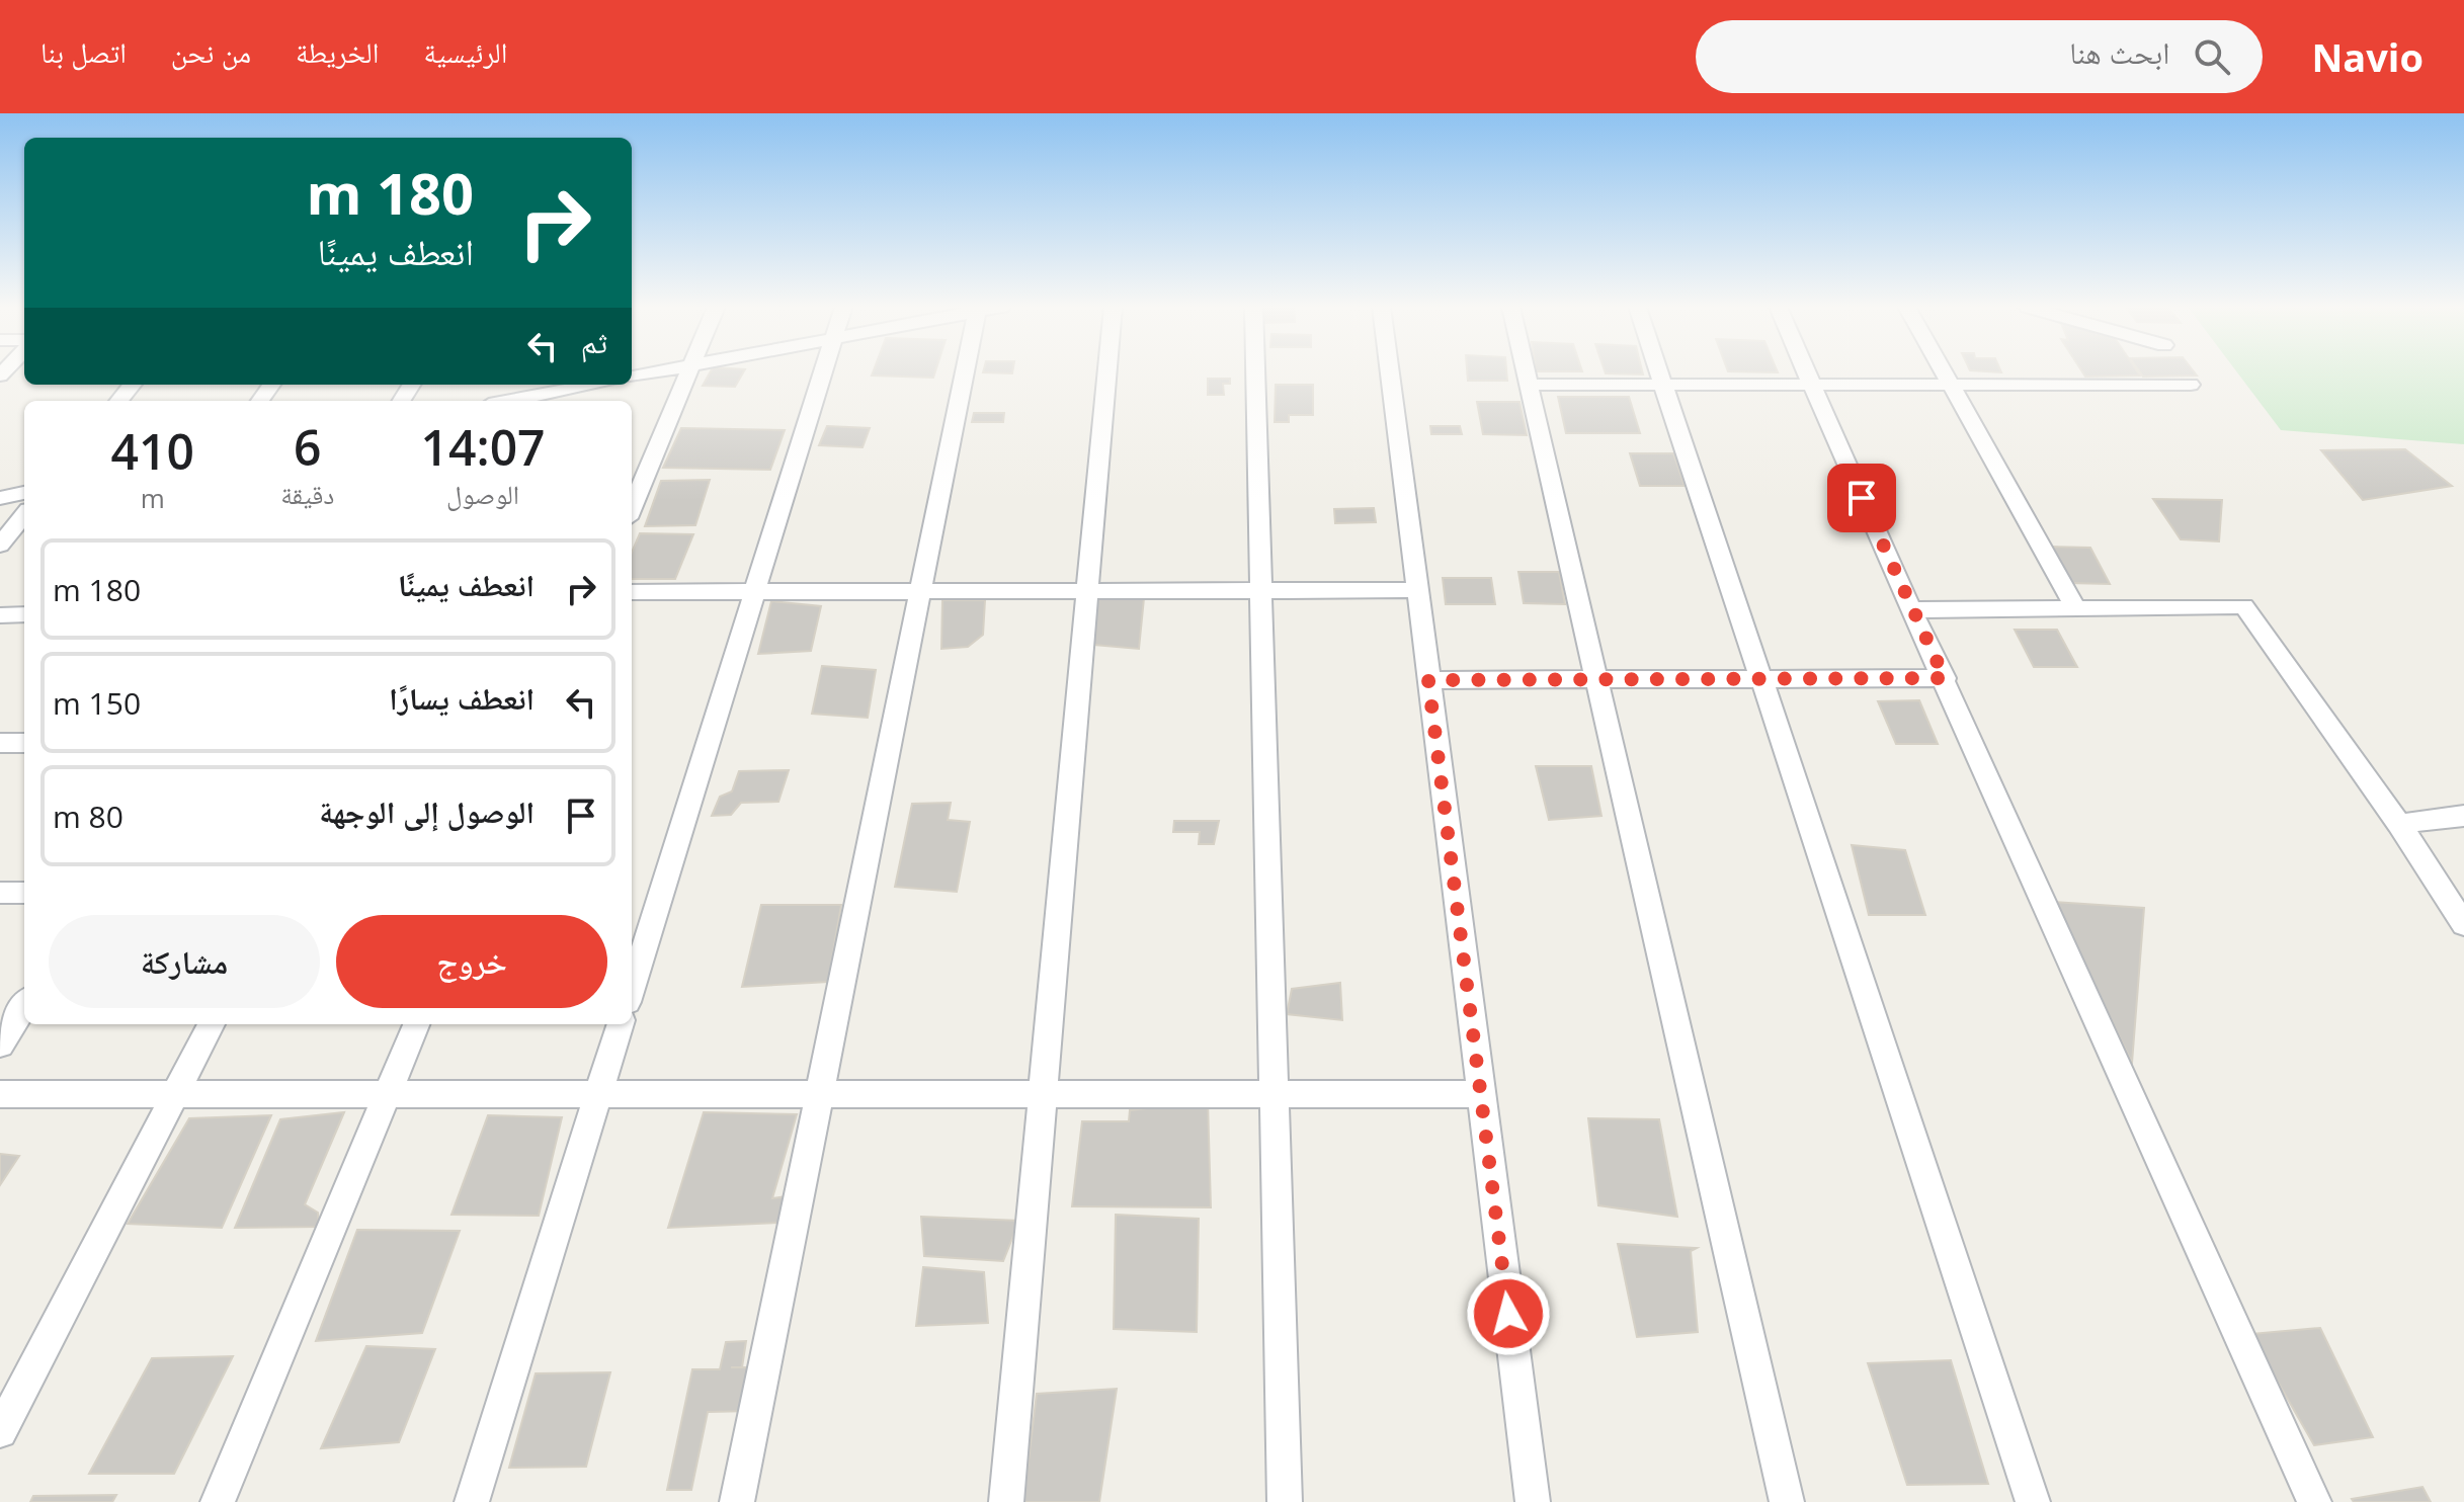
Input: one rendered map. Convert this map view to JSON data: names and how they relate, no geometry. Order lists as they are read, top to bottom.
{
  "page": {
    "header": "Navio",
    "search": "ابحث هنا",
    "nav": [
      "الرئيسية",
      "الخريطة",
      "من نحن",
      "اتصل بنا"
    ],
    "turn": ["180 m", "انعطف يمينًا"],
    "then": "ثم",
    "eta": [
      "14:07",
      "الوصول",
      "6",
      "دقيقة",
      "410",
      "m"
    ],
    "list": [
      {
        "name": "انعطف يمينًا",
        "value": "180 m"
      },
      {
        "name": "انعطف يسارًا",
        "value": "150 m"
      },
      {
        "name": "الوصول إلى الوجهة",
        "value": "80 m"
      }
    ],
    "buttons": ["خروج", "مشاركة"]
  }
}
